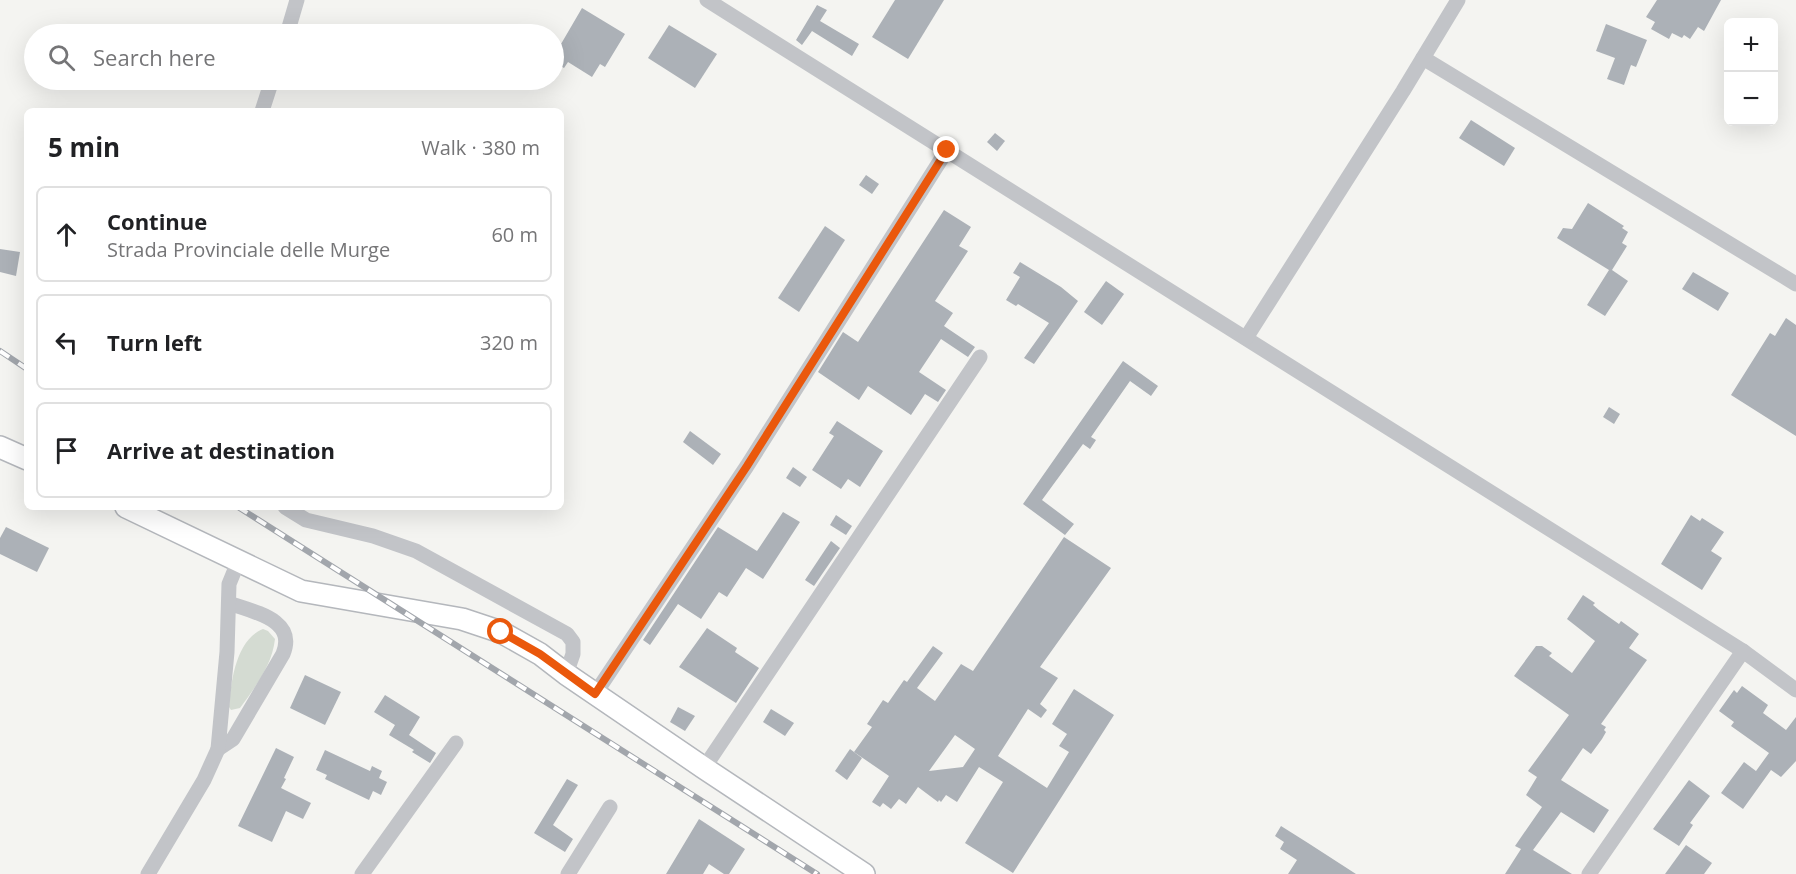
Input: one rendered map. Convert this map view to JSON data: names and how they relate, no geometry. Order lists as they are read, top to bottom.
{
  "page": {
    "map_buttons": ["+", "−"],
    "search": "Search here",
    "heading": ["5 min", "Walk · 380 m"],
    "list": [
      ["Continue", "Strada Provinciale delle Murge", "60 m"],
      ["Turn left", "320 m"],
      "Arrive at destination"
    ]
  }
}
